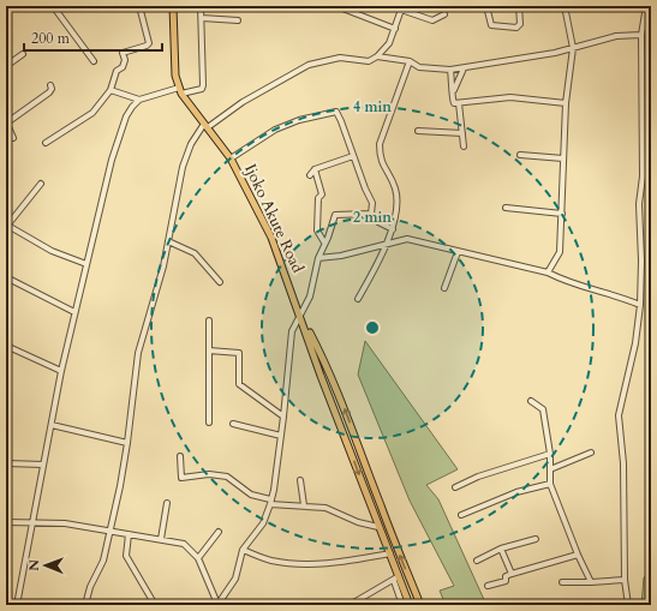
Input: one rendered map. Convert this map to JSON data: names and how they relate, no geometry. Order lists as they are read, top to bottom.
{
  "streets": {
    "main road": ["Ijoko Akute Road"]
  },
  "scale_bar": "200 m",
  "north": "left",
  "rings": ["4 min", "2 min"]
}
